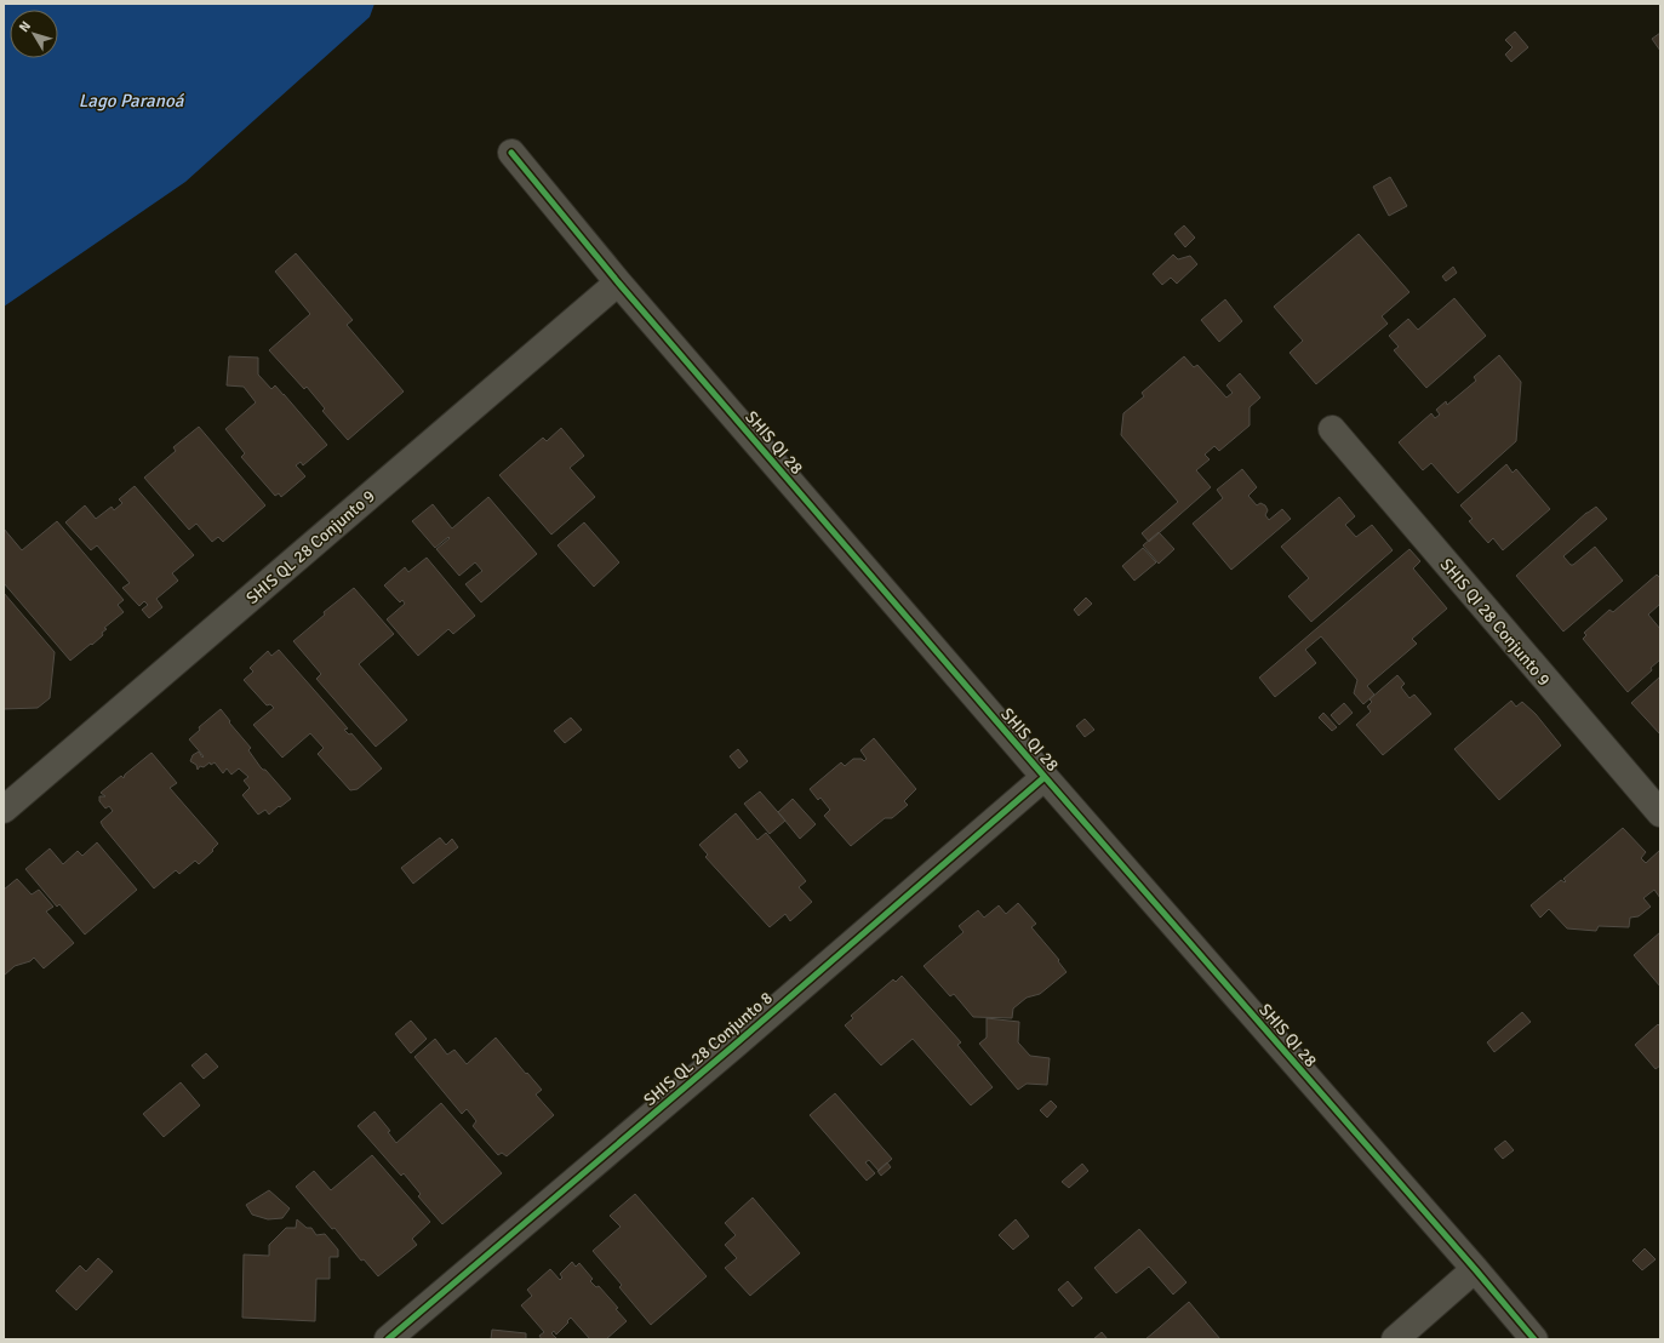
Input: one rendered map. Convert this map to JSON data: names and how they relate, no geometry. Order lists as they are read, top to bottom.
{
  "streets": {
    "street": [
      "SHIS QI 28",
      "SHIS QL 28 Conjunto 9",
      "SHIS QI 28 Conjunto 9",
      "SHIS QL 28 Conjunto 8"
    ]
  },
  "crossings": [
    ["SHIS QI 28", "SHIS QL 28 Conjunto 9"],
    ["SHIS QI 28", "SHIS QL 28 Conjunto 8"]
  ],
  "water": ["Lago Paranoá"],
  "north": "top left"
}
